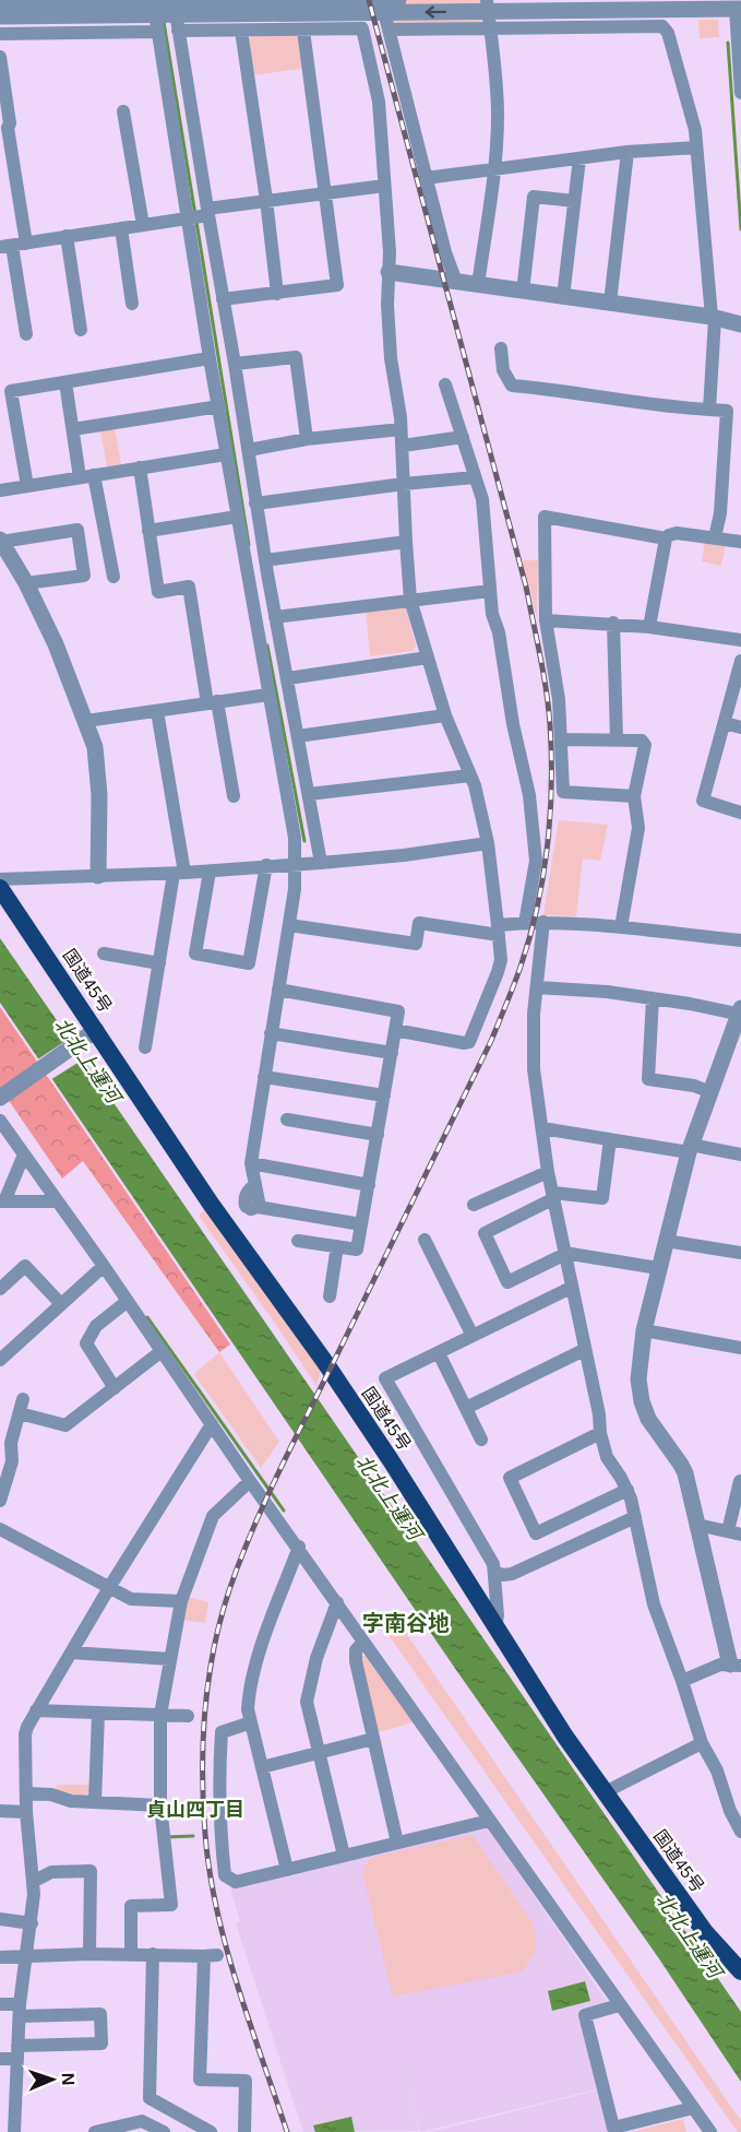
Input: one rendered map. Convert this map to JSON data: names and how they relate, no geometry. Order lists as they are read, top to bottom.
{
  "streets": {
    "highway": ["国道45号"]
  },
  "districts": ["字南谷地", "貞山四丁目"],
  "water": ["北北上運河"],
  "north": "right"
}
